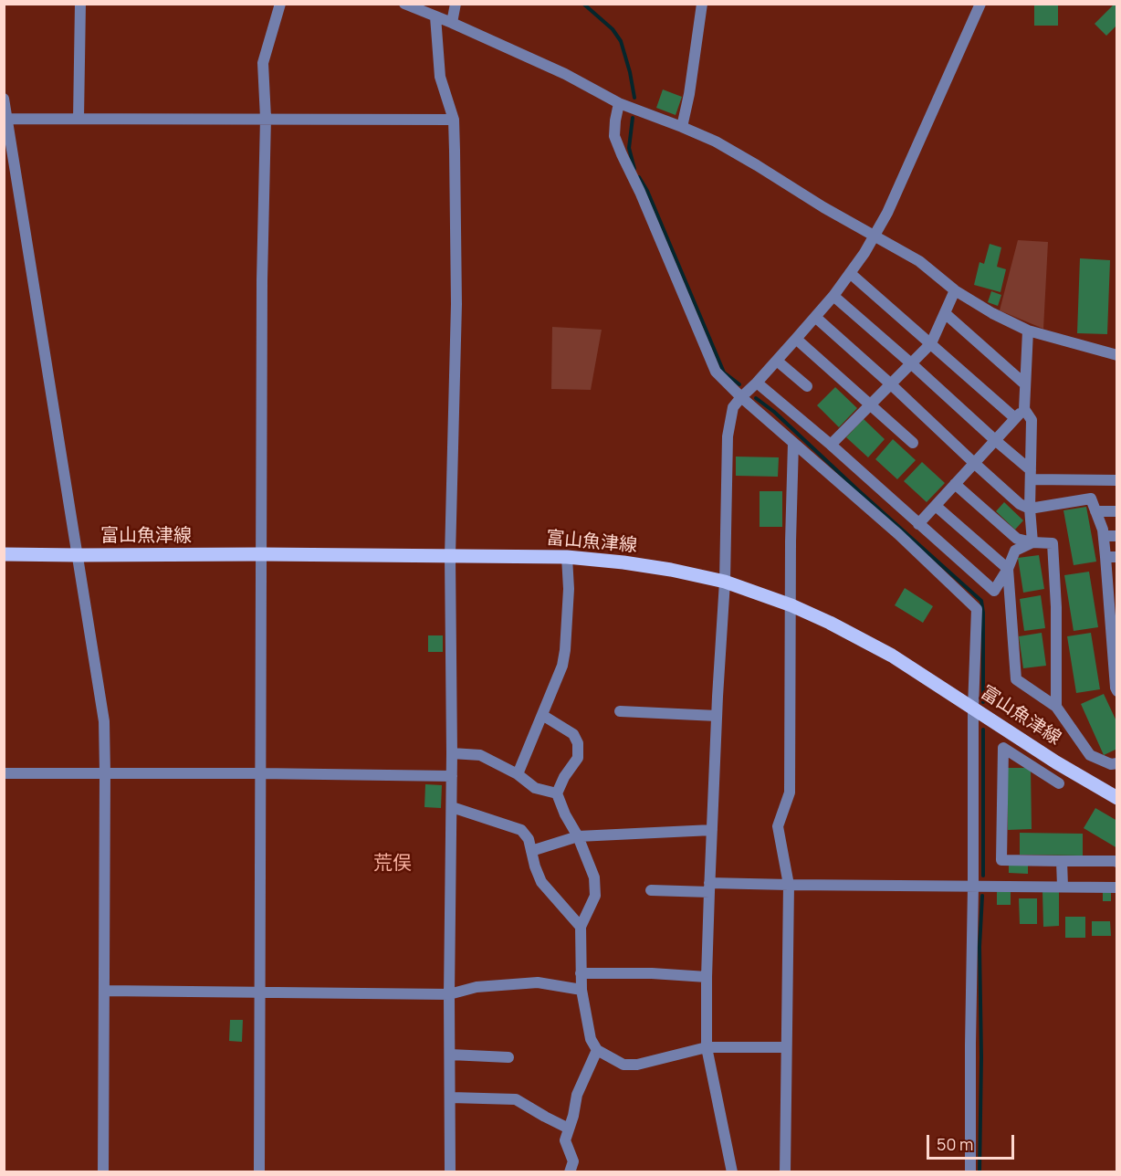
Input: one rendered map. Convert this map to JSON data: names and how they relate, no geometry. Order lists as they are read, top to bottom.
{
  "streets": {
    "main road": ["富山魚津線"]
  },
  "districts": ["荒俣"],
  "scale_bar": "50 m"
}
